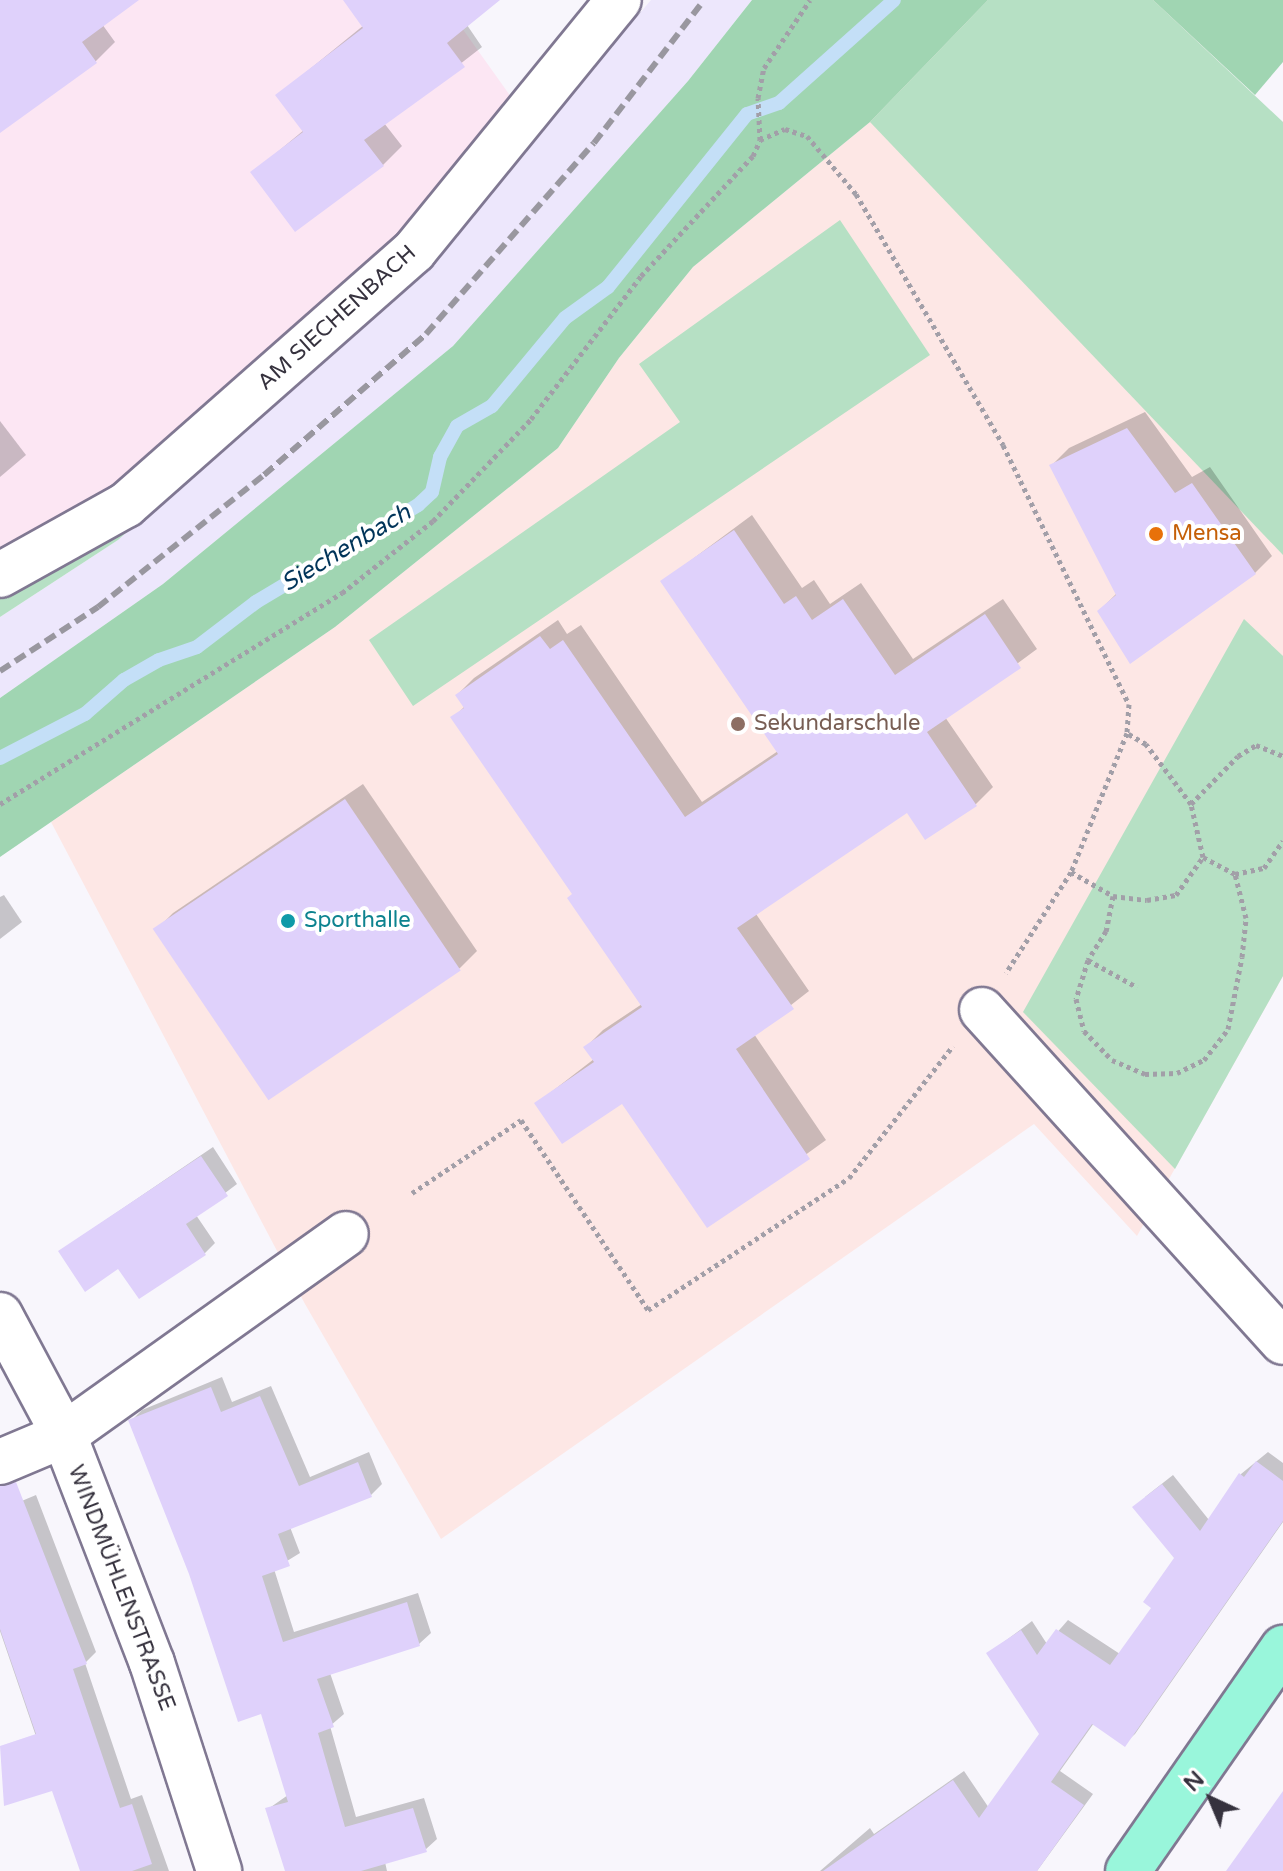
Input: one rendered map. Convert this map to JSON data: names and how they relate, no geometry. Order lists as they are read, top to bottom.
{
  "streets": {
    "street": ["AM SIECHENBACH", "WINDMÜHLENSTRASSE"]
  },
  "water": ["Siechenbach"],
  "places": ["Mensa", "Sekundarschule", "Sporthalle"],
  "north": "top left"
}
